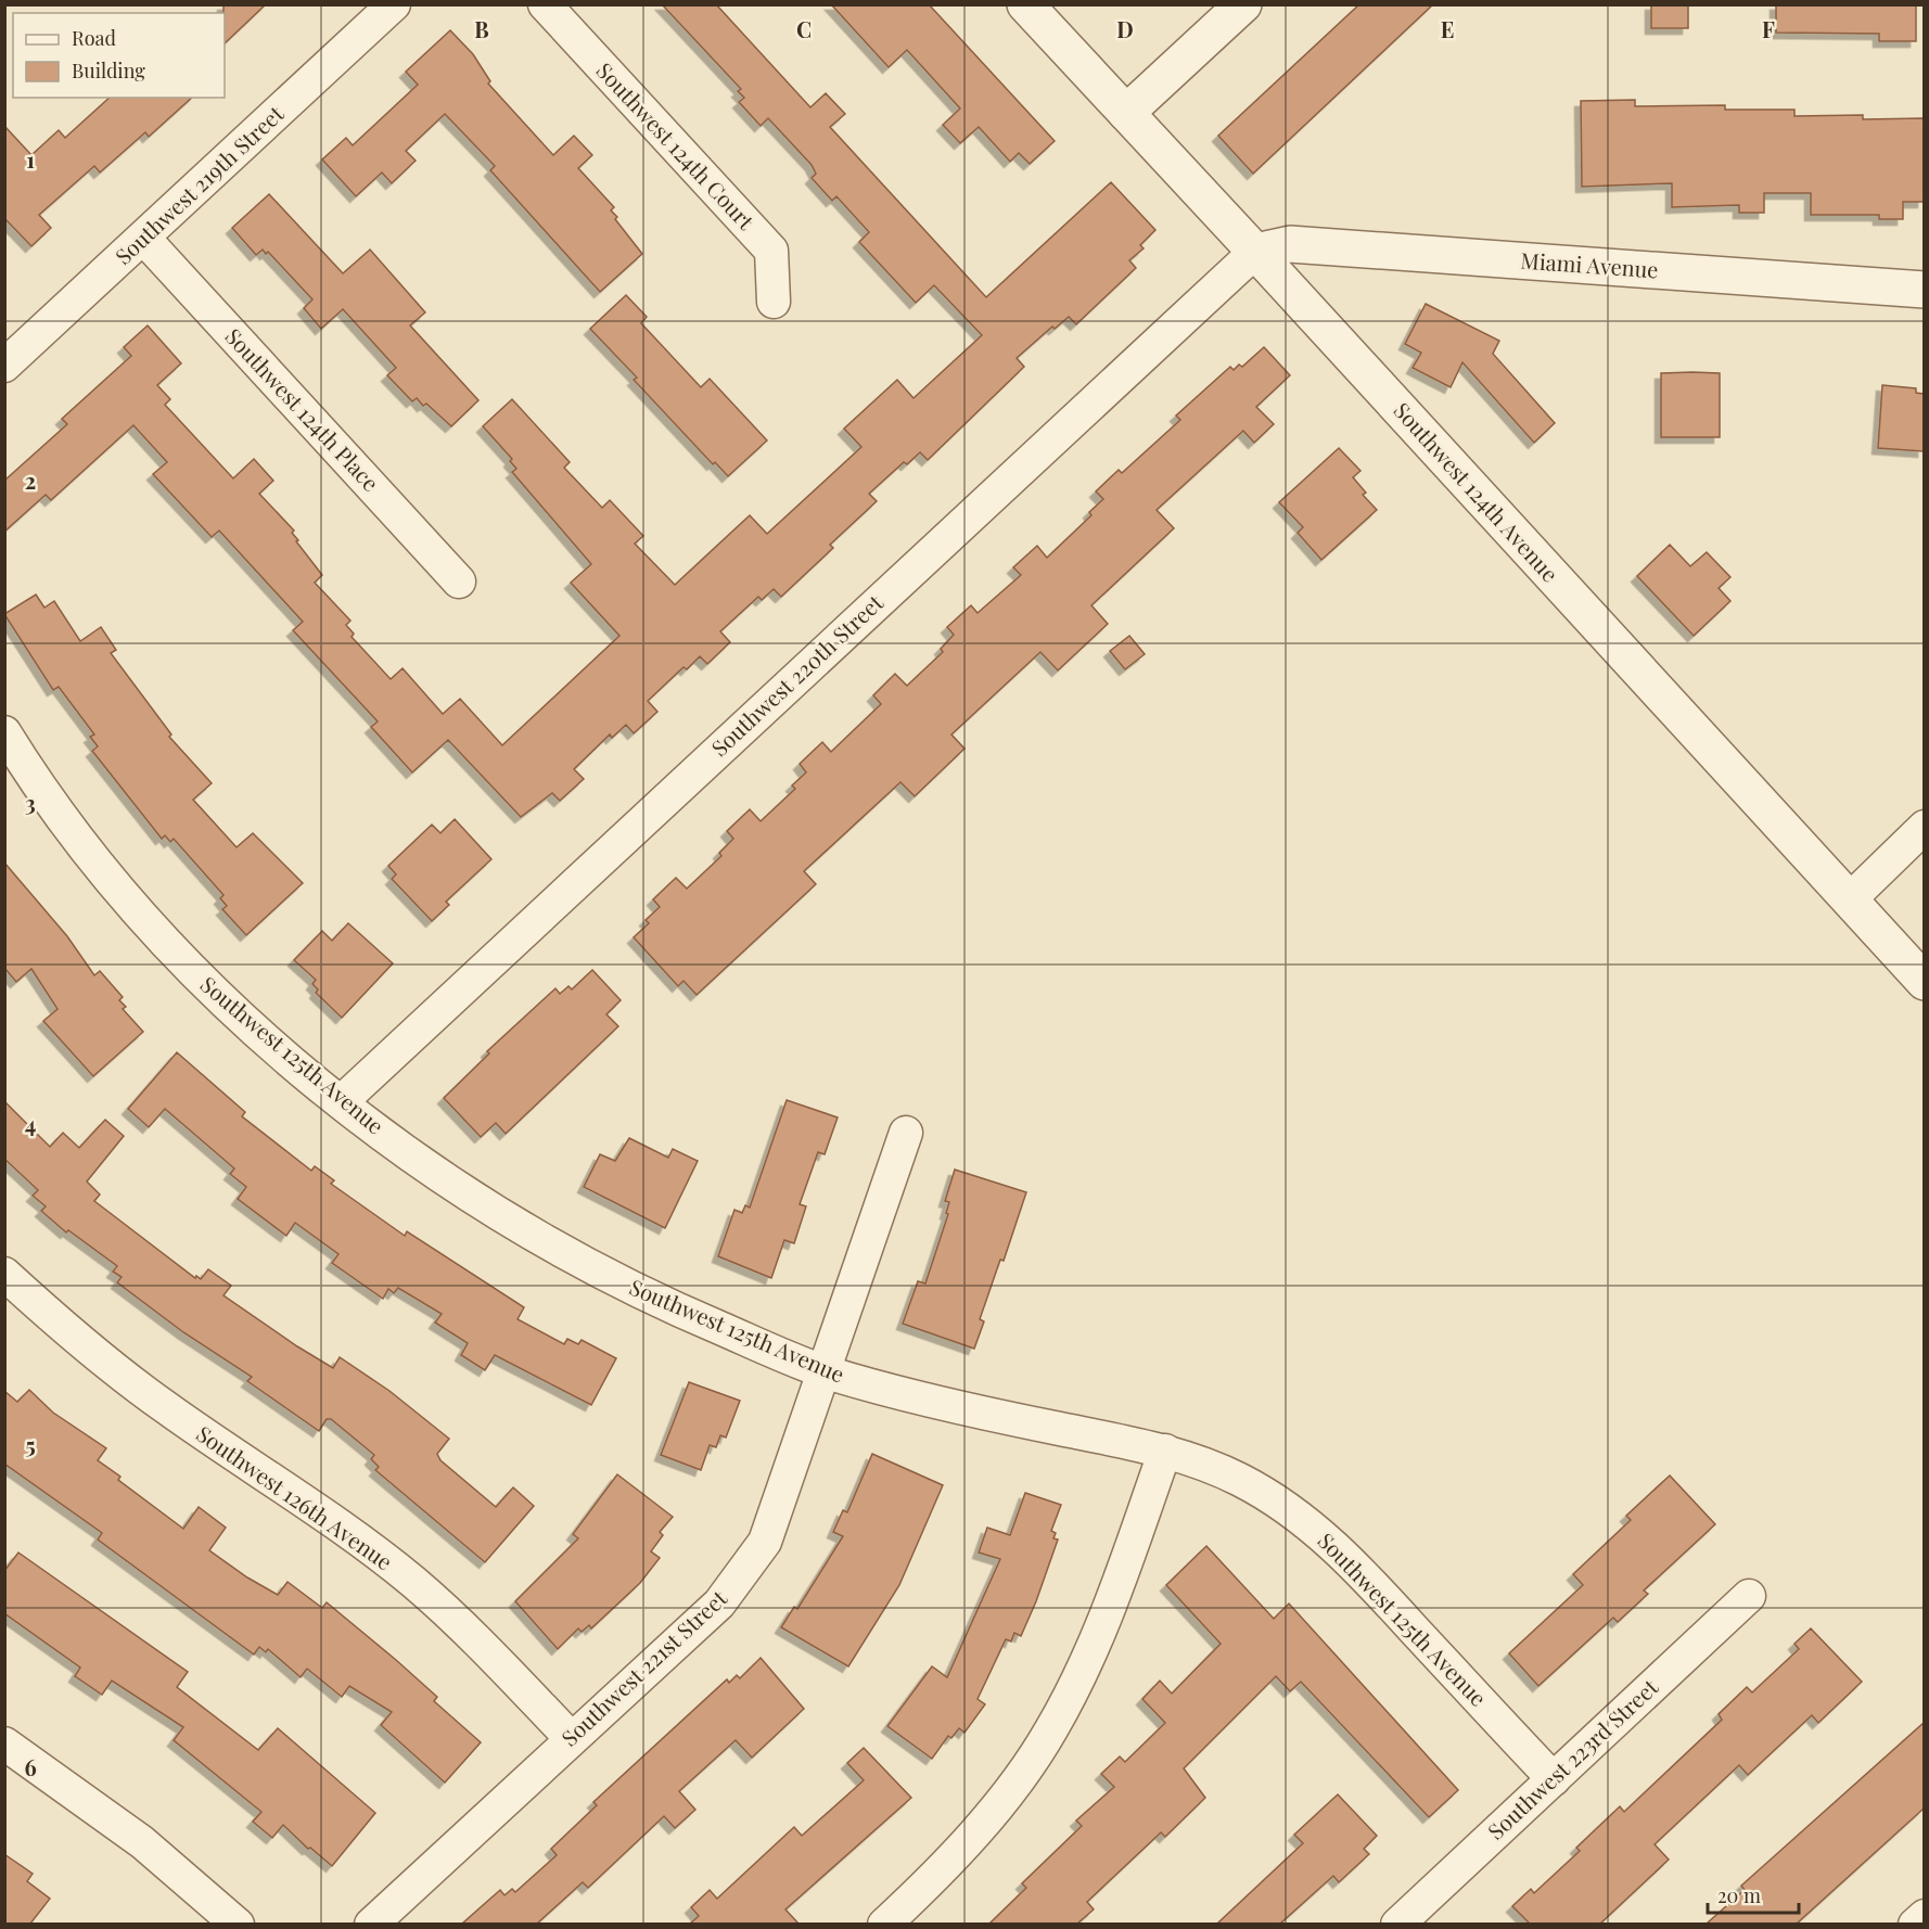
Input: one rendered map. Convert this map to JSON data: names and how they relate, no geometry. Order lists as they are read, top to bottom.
{
  "streets": {
    "street": [
      "Southwest 124th Court",
      "Southwest 219th Street",
      "Miami Avenue",
      "Southwest 124th Place",
      "Southwest 124th Avenue",
      "Southwest 220th Street",
      "Southwest 125th Avenue",
      "Southwest 126th Avenue",
      "Southwest 221st Street",
      "Southwest 223rd Street"
    ]
  },
  "crossings": [
    ["Southwest 219th Street", "Southwest 124th Place"],
    ["Miami Avenue", "Southwest 124th Avenue"],
    ["Miami Avenue", "Southwest 220th Street"],
    ["Southwest 124th Avenue", "Southwest 220th Street"],
    ["Southwest 220th Street", "Southwest 125th Avenue"],
    ["Southwest 125th Avenue", "Southwest 221st Street"],
    ["Southwest 125th Avenue", "Southwest 223rd Street"],
    ["Southwest 126th Avenue", "Southwest 221st Street"]
  ],
  "legend": ["Road", "Building"],
  "scale_bar": "20 m",
  "grid": {
    "columns": [
      "B",
      "C",
      "D",
      "E",
      "F"
    ],
    "rows": [
      "1",
      "2",
      "3",
      "4",
      "5",
      "6"
    ]
  }
}
